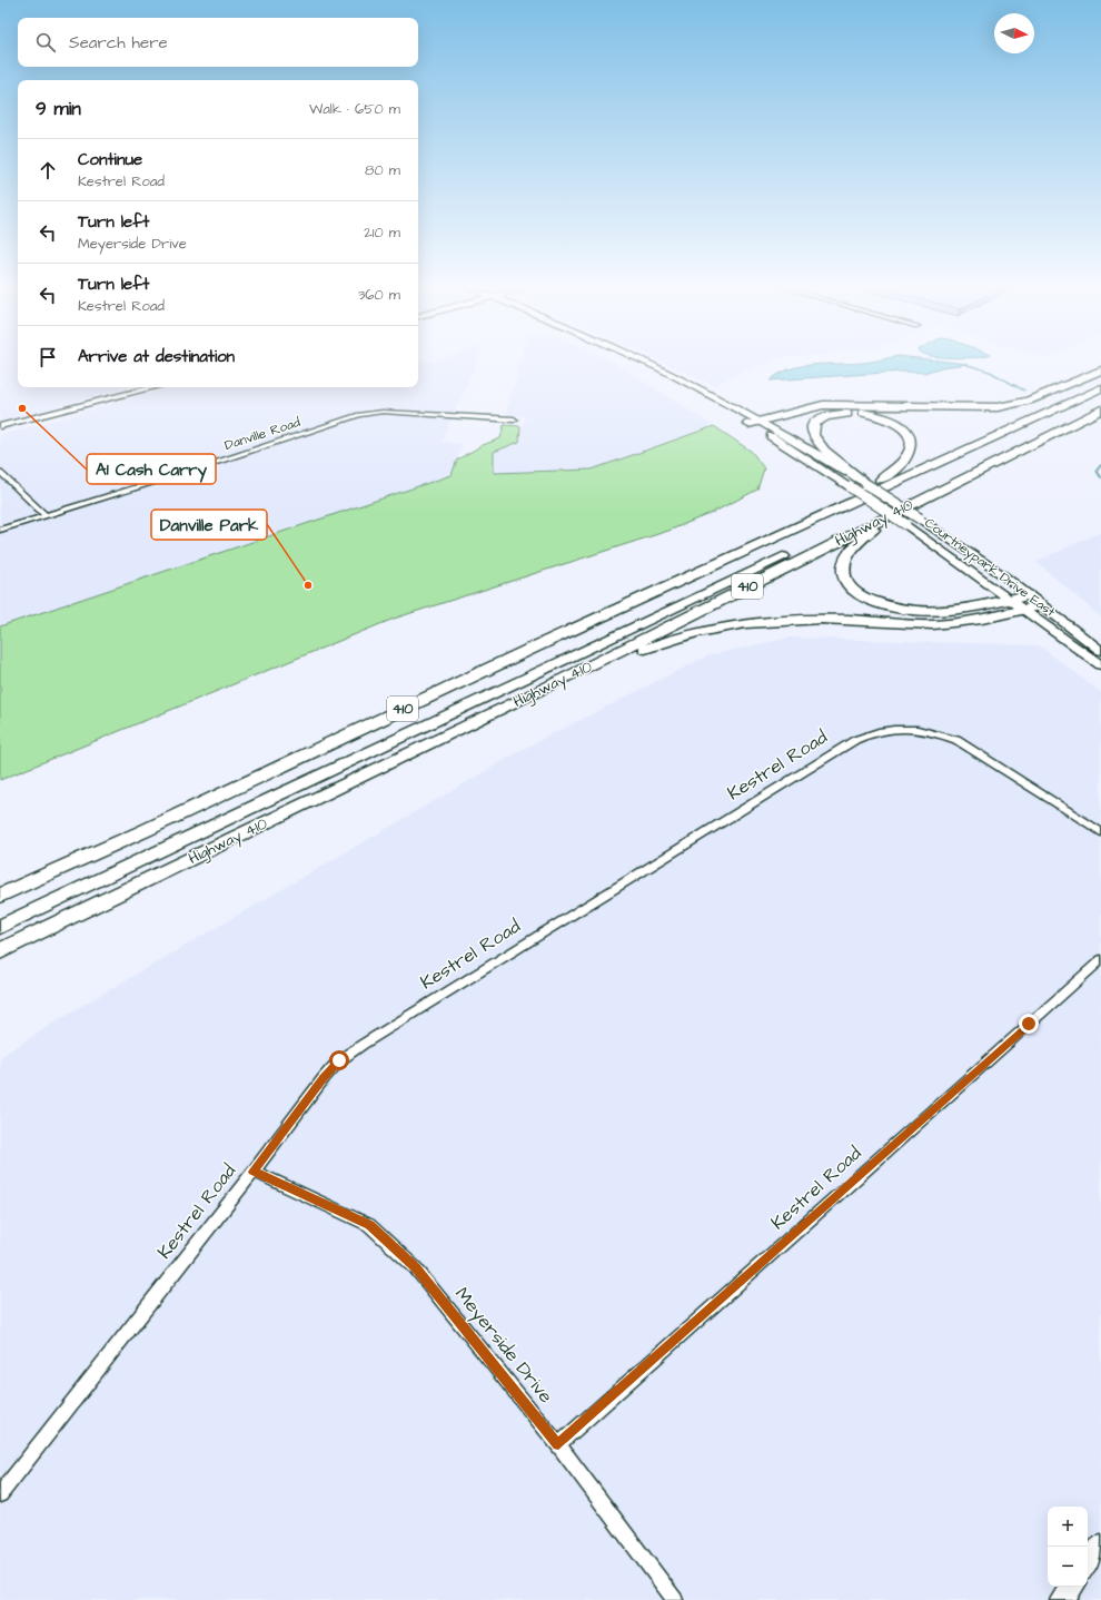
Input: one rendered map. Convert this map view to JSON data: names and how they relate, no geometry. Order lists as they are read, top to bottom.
{
  "streets": {
    "highway": ["Highway 410", "410"],
    "main road": ["Courtneypark Drive East"],
    "street": ["Danville Road", "Kestrel Road", "Meyerside Drive"]
  },
  "crossings": [
    ["Kestrel Road", "Meyerside Drive"]
  ],
  "places": ["A1 Cash Carry", "Danville Park"],
  "north": "right",
  "page": {
    "search": "Search here",
    "heading": ["9 min", "Walk · 650 m"],
    "list": [
      ["Continue", "Kestrel Road", "80 m"],
      ["Turn left", "Meyerside Drive", "210 m"],
      ["Turn left", "Kestrel Road", "360 m"],
      "Arrive at destination"
    ],
    "map_buttons": ["+", "−"]
  }
}
